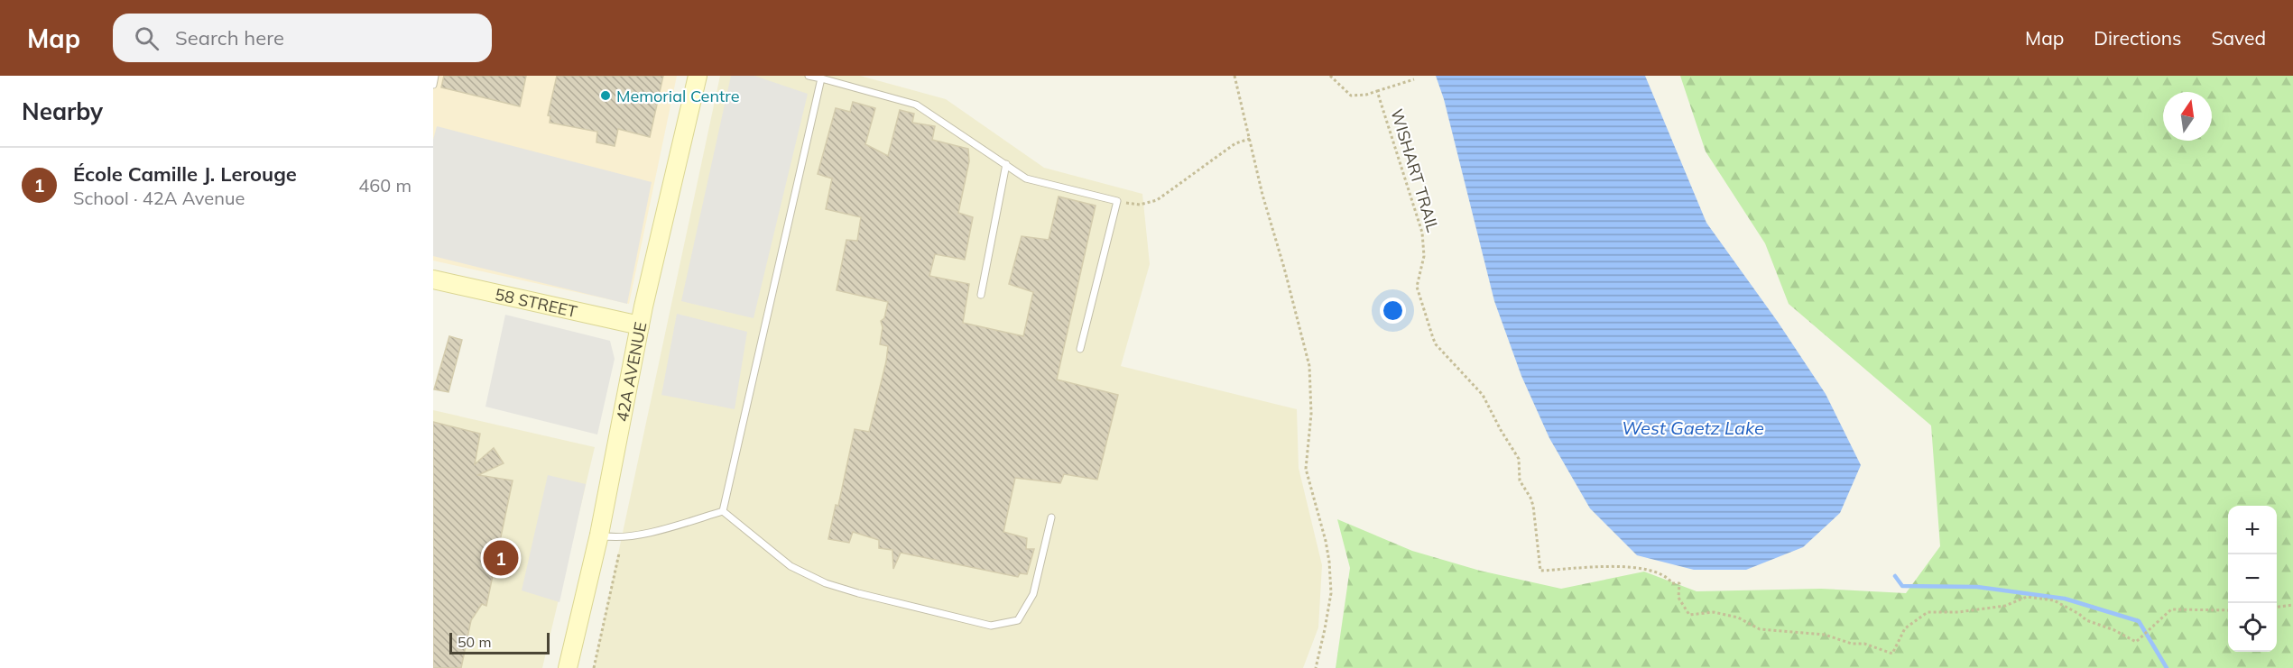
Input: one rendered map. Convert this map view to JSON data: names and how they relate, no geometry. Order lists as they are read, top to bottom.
{
  "streets": {
    "street": ["58 STREET", "42A AVENUE"],
    "path": ["WISHART TRAIL"]
  },
  "crossings": [
    ["58 STREET", "42A AVENUE"]
  ],
  "water": ["West Gaetz Lake"],
  "places": ["Memorial Centre"],
  "scale_bar": "50 m",
  "north": "top",
  "page": {
    "header": "Map",
    "search": "Search here",
    "nav": ["Map", "Directions", "Saved"],
    "heading": "Nearby",
    "list": [
      {
        "mark": "1",
        "name": "École Camille J. Lerouge",
        "note": "School · 42A Avenue",
        "value": "460 m"
      }
    ],
    "map_buttons": ["+", "−"],
    "pins": "1",
    "scale": "50 m"
  }
}
